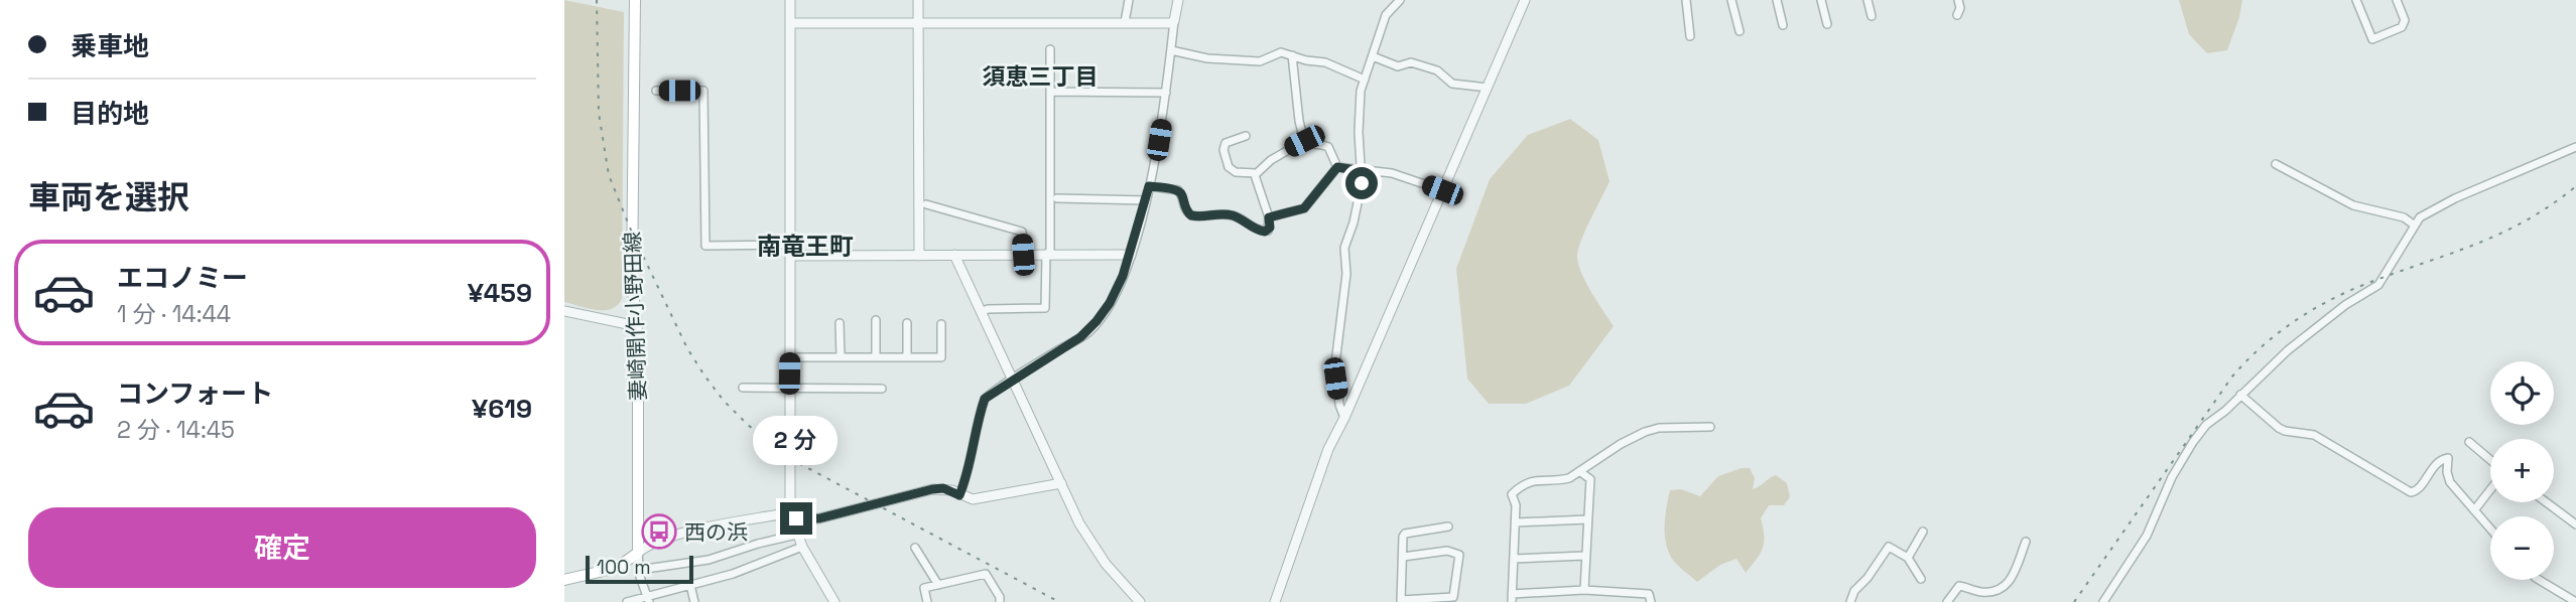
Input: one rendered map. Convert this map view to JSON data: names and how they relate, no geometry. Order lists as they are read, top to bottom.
{
  "streets": {
    "main road": ["妻崎開作小野田線"]
  },
  "districts": ["須恵三丁目", "南竜王町"],
  "places": {
    "bus stop": ["西の浜"]
  },
  "scale_bar": "100 m",
  "page": {
    "banner": ["乗車地", "目的地"],
    "heading": "車両を選択",
    "list": [
      {
        "name": "エコノミー",
        "note": "1 分 · 14:44",
        "value": "¥459"
      },
      {
        "name": "コンフォート",
        "note": "2 分 · 14:45",
        "value": "¥619"
      }
    ],
    "map_buttons": ["+", "−"],
    "bubble": "2 分",
    "buttons": "確定",
    "scale": "100 m"
  }
}
